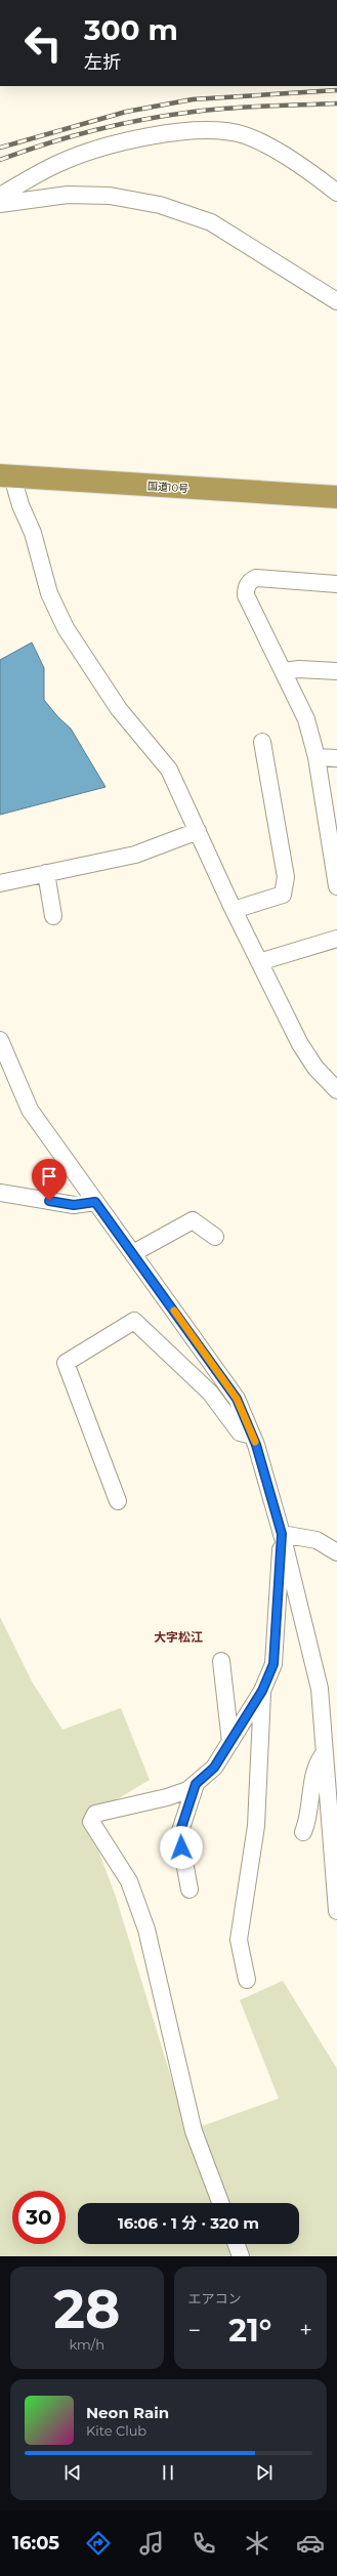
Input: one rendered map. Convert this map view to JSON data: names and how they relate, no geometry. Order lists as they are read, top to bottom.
{
  "streets": {
    "highway": ["国道10号"]
  },
  "districts": ["大字松江"],
  "page": {
    "turn": ["300 m", "左折"],
    "limit": "30",
    "trip": "16:06 · 1 分 · 320 m",
    "tile": [
      ["28", "km/h"],
      "エアコン"
    ],
    "heat": ["−", "21°", "+"],
    "song": ["Neon Rain", "Kite Club"],
    "tabs": "16:05"
  }
}
